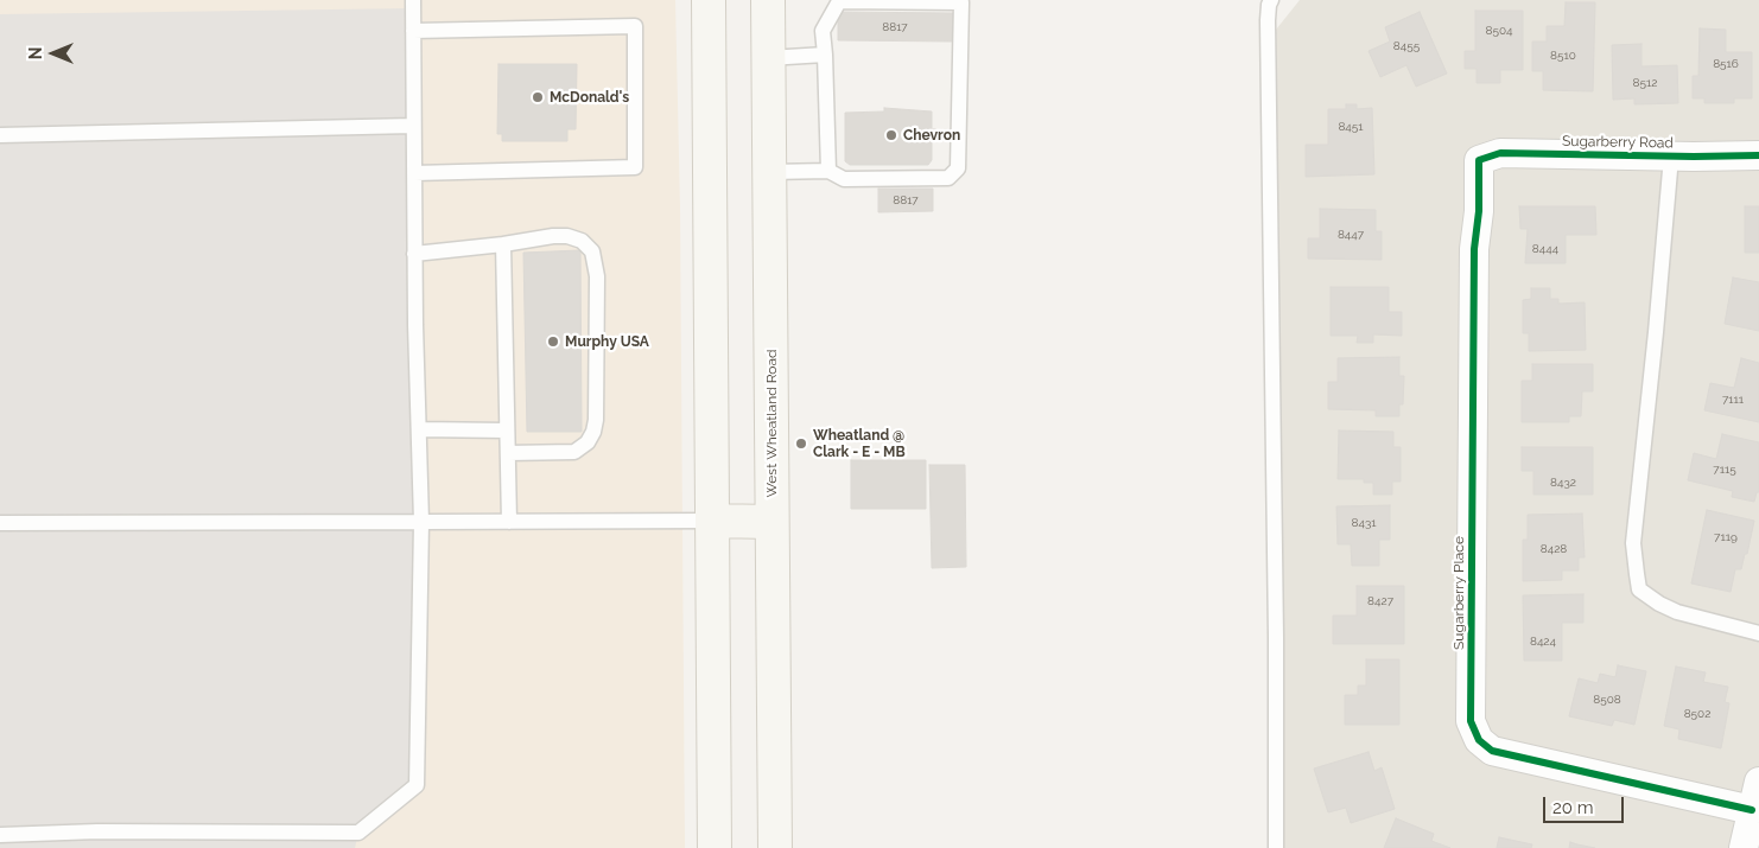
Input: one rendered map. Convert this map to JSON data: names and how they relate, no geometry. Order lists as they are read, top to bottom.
{
  "streets": {
    "main road": ["West Wheatland Road"],
    "street": ["Sugarberry Road", "Sugarberry Place"]
  },
  "crossings": [
    ["Sugarberry Road", "Sugarberry Place"]
  ],
  "places": [
    "McDonald's",
    "Chevron",
    "Murphy USA",
    "Wheatland @ Clark - E - MB"
  ],
  "house_numbers": [
    "8817",
    "8504",
    "8455",
    "8510",
    "8516",
    "8512",
    "8451",
    "8817",
    "8447",
    "8444",
    "7111",
    "7115",
    "8432",
    "8431",
    "7119",
    "8428",
    "8427",
    "8424",
    "8508",
    "8502"
  ],
  "scale_bar": "20 m",
  "north": "left"
}
